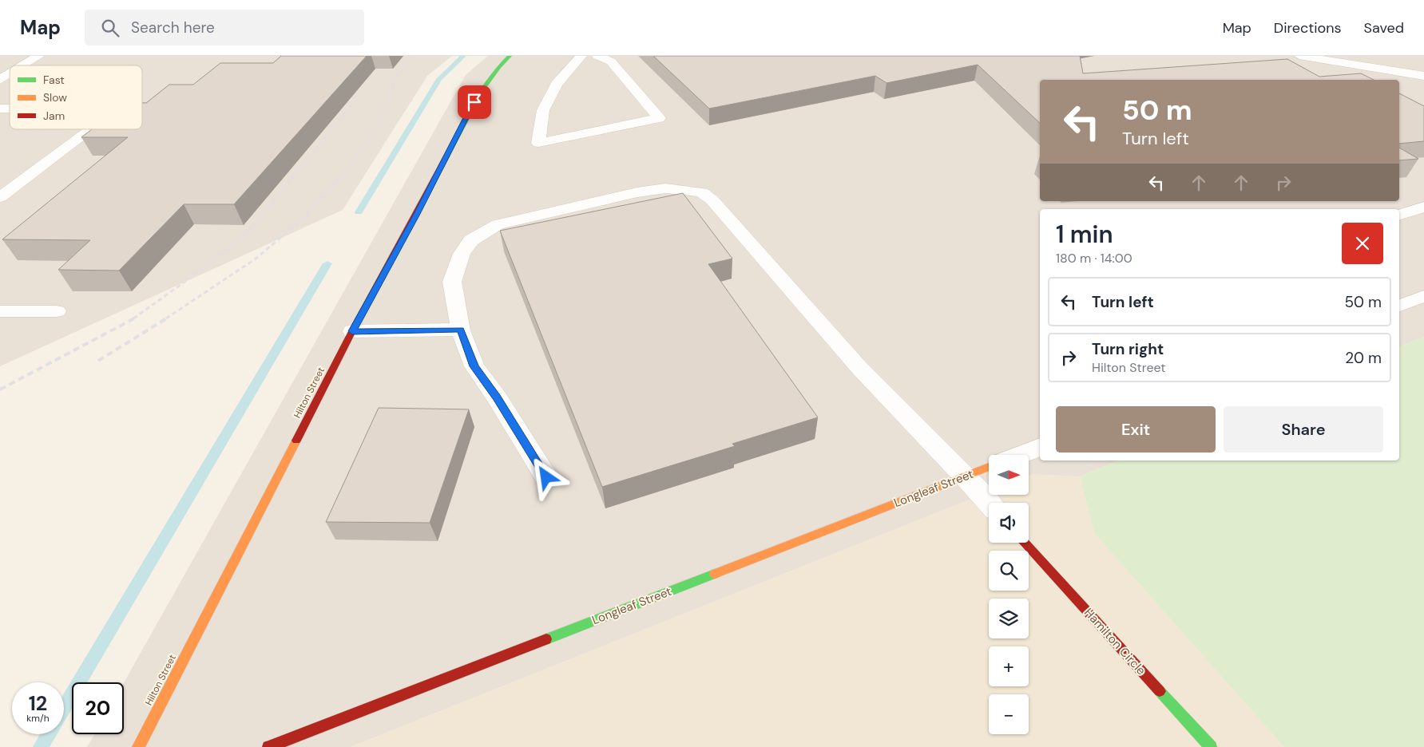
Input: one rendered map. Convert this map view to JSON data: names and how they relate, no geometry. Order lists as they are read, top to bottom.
{
  "streets": {
    "street": ["Hilton Street", "Longleaf Street", "Hamilton Circle"]
  },
  "legend": ["Fast", "Slow", "Jam"],
  "north": "right",
  "page": {
    "header": "Map",
    "search": "Search here",
    "nav": ["Map", "Directions", "Saved"],
    "turn": ["50 m", "Turn left"],
    "heading": ["1 min", "180 m · 14:00"],
    "list": [
      {
        "name": "Turn left",
        "value": "50 m"
      },
      {
        "name": "Turn right",
        "note": "Hilton Street",
        "value": "20 m"
      }
    ],
    "buttons": ["Exit", "Share"],
    "map_buttons": ["+", "−"],
    "speed": "12 km/h",
    "limit": "20"
  }
}
